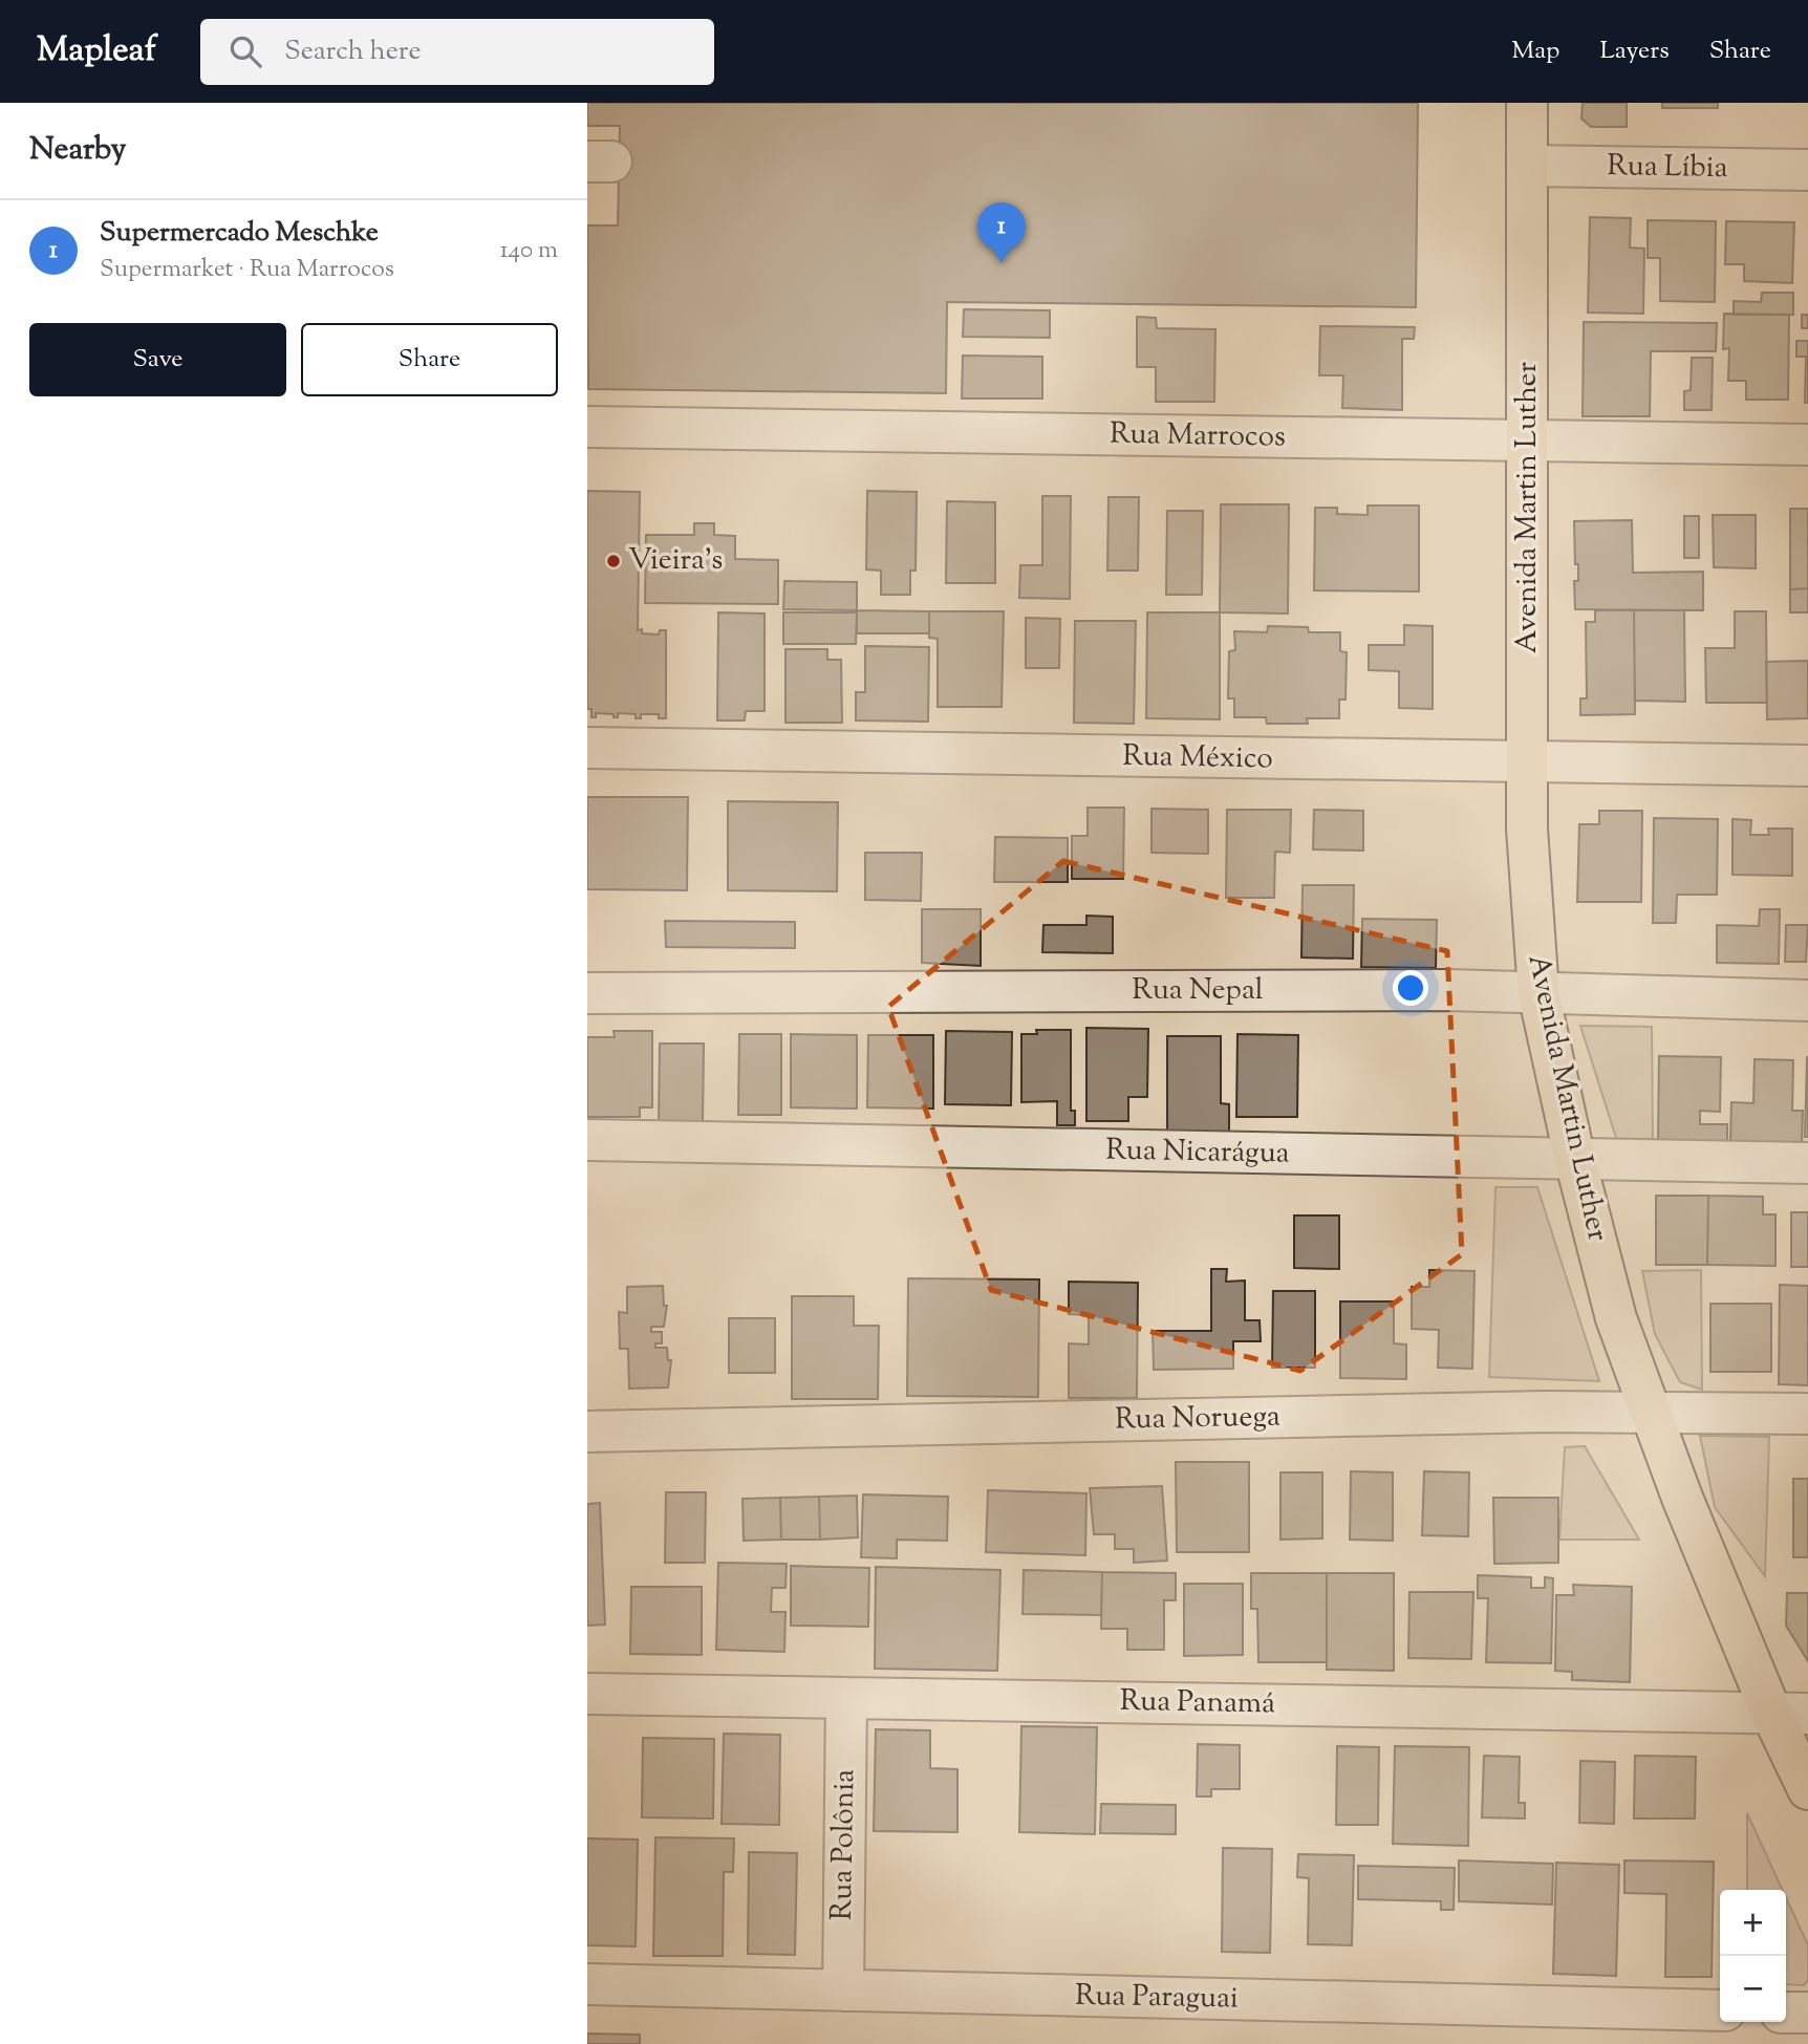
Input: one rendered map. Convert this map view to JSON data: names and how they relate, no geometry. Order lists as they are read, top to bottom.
{
  "streets": {
    "main road": ["Avenida Martin Luther"],
    "street": [
      "Rua Líbia",
      "Rua Marrocos",
      "Rua México",
      "Rua Nepal",
      "Rua Nicarágua",
      "Rua Noruega",
      "Rua Panamá",
      "Rua Polônia",
      "Rua Paraguai"
    ]
  },
  "crossings": [
    ["Rua Líbia", "Avenida Martin Luther"],
    ["Rua Marrocos", "Avenida Martin Luther"],
    ["Avenida Martin Luther", "Rua México"],
    ["Avenida Martin Luther", "Rua Nepal"],
    ["Avenida Martin Luther", "Rua Nicarágua"],
    ["Avenida Martin Luther", "Rua Noruega"],
    ["Avenida Martin Luther", "Rua Panamá"],
    ["Rua Panamá", "Rua Polônia"],
    ["Rua Polônia", "Rua Paraguai"]
  ],
  "places": ["Vieira's"],
  "page": {
    "header": "Mapleaf",
    "search": "Search here",
    "nav": ["Map", "Layers", "Share"],
    "heading": "Nearby",
    "list": [
      {
        "mark": "1",
        "name": "Supermercado Meschke",
        "note": "Supermarket · Rua Marrocos",
        "value": "140 m"
      }
    ],
    "pins": "1",
    "buttons": ["Save", "Share"],
    "map_buttons": ["+", "−"]
  }
}
